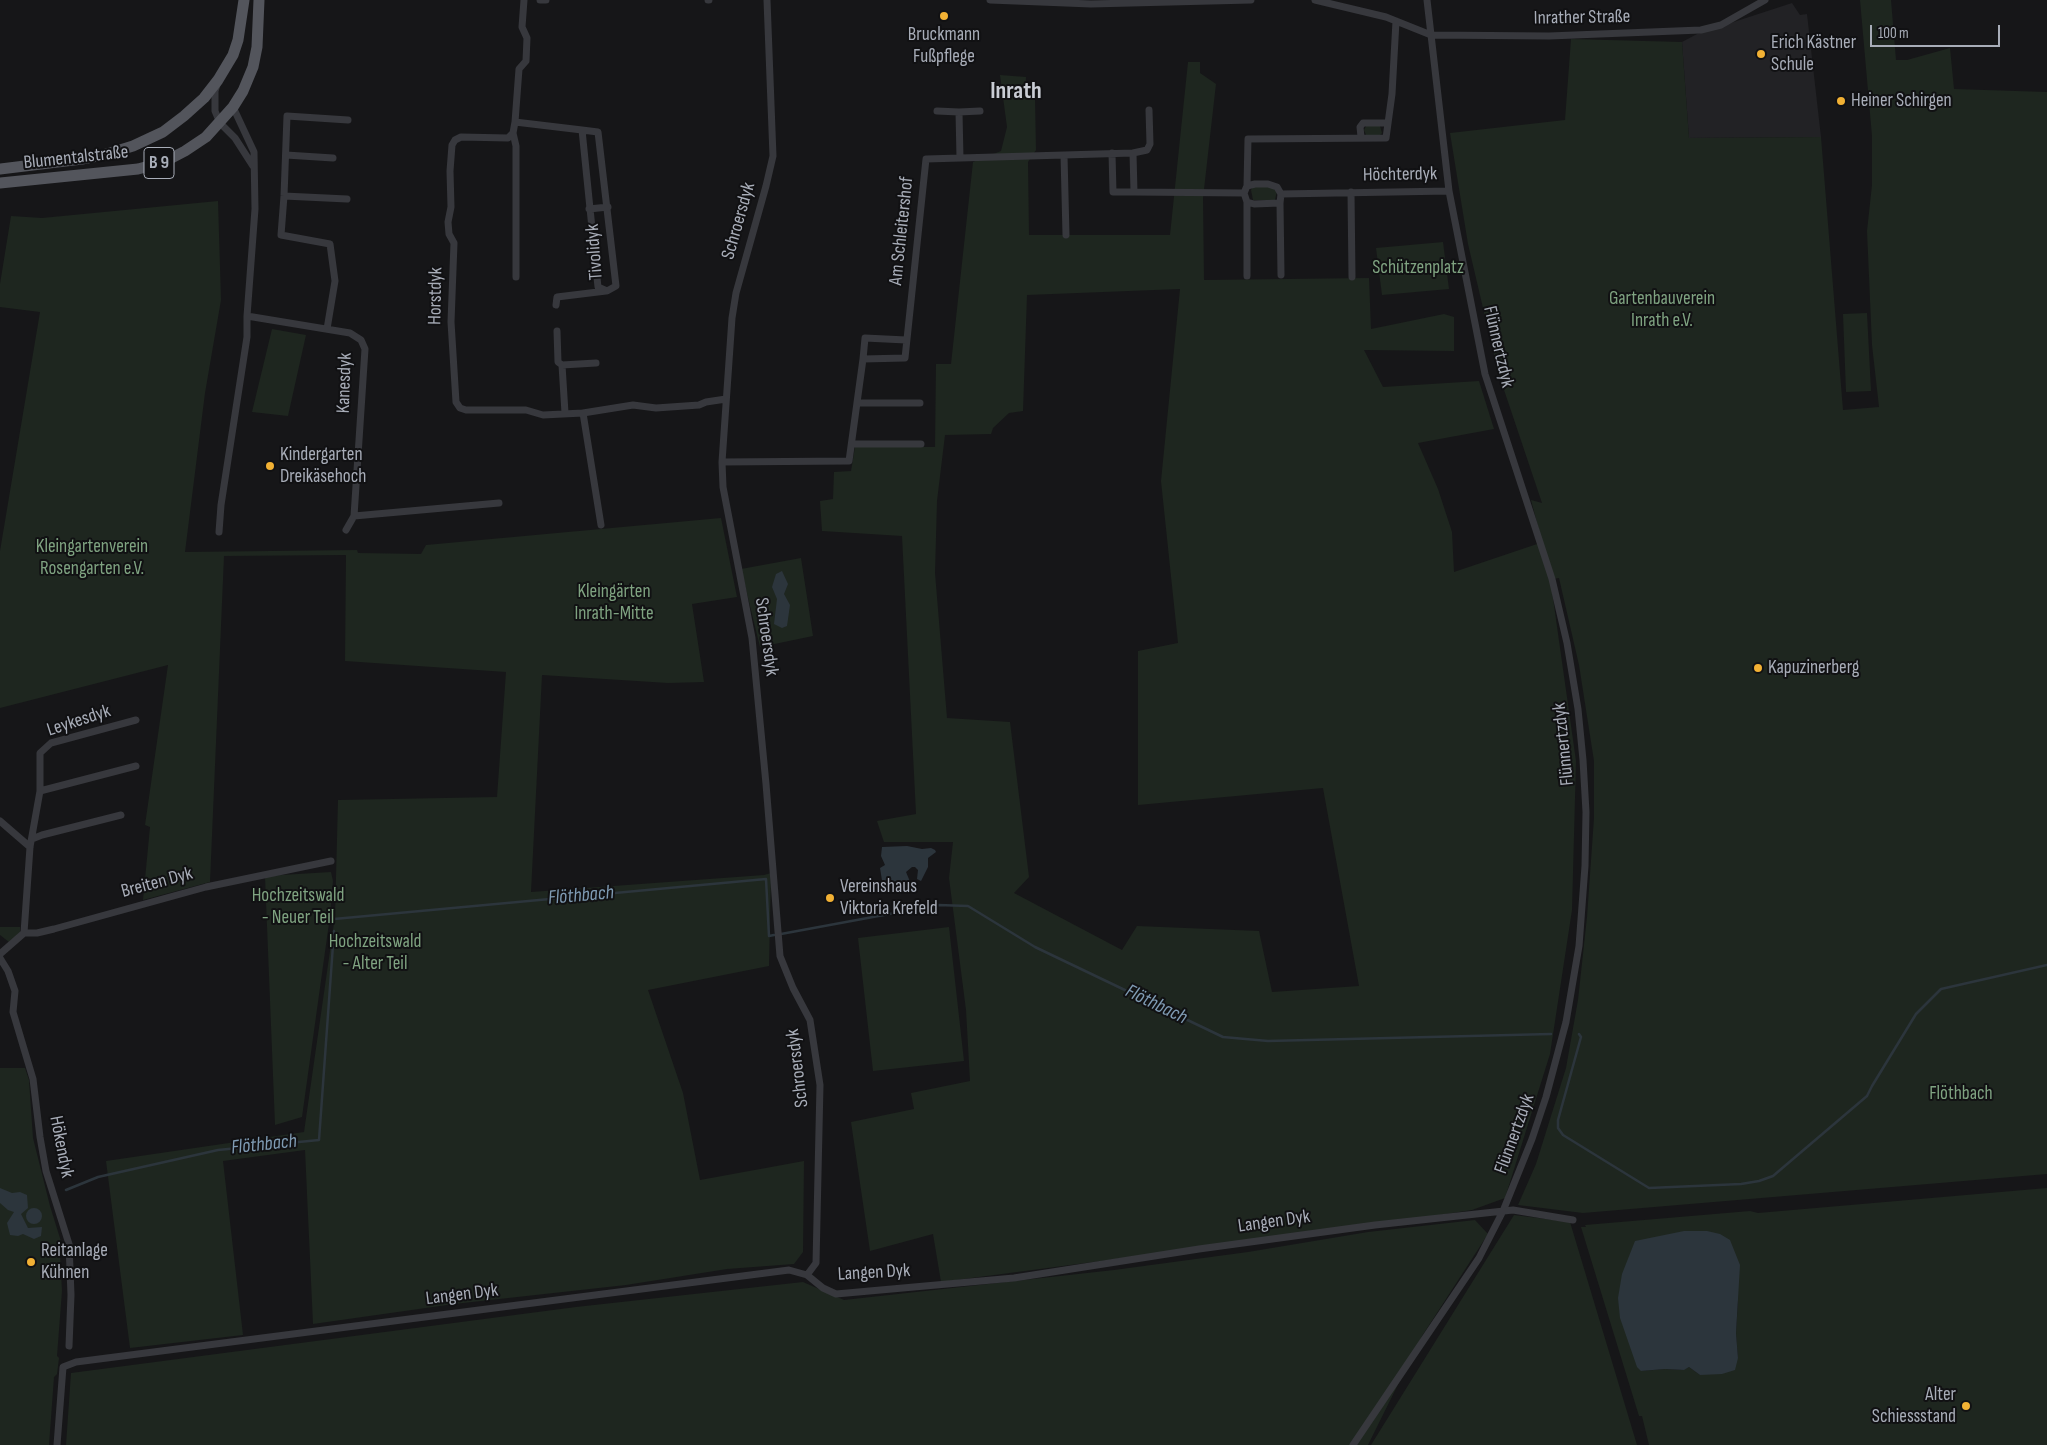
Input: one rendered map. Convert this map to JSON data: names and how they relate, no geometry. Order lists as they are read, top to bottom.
{
  "streets": {
    "main road": ["Blumentalstraße", "B 9"],
    "street": [
      "Inrather Straße",
      "Höchterdyk",
      "Schroersdyk",
      "Am Schleitershof",
      "Tivolidyk",
      "Horstdyk",
      "Flünnertzdyk",
      "Kanesdyk",
      "Leykesdyk",
      "Breiten Dyk",
      "Hökendyk",
      "Langen Dyk"
    ]
  },
  "crossings": [
    ["Inrather Straße", "Flünnertzdyk"],
    ["Höchterdyk", "Flünnertzdyk"],
    ["Schroersdyk", "Horstdyk"],
    ["Schroersdyk", "Langen Dyk"],
    ["Flünnertzdyk", "Langen Dyk"],
    ["Leykesdyk", "Breiten Dyk"]
  ],
  "districts": ["Inrath"],
  "water": ["Flöthbach"],
  "parks": [
    "Schützenplatz",
    "Gartenbauverein Inrath e.V.",
    "Kleingartenverein Rosengarten e.V.",
    "Kleingärten Inrath-Mitte",
    "Hochzeitswald - Neuer Teil",
    "Hochzeitswald - Alter Teil",
    "Flöthbach"
  ],
  "places": [
    "Bruckmann Fußpflege",
    "Erich Kästner Schule",
    "Heiner Schirgen",
    "Kindergarten Dreikäsehoch",
    "Kapuzinerberg",
    "Vereinshaus Viktoria Krefeld",
    "Reitanlage Kühnen",
    "Alter Schiessstand"
  ],
  "scale_bar": "100 m"
}
